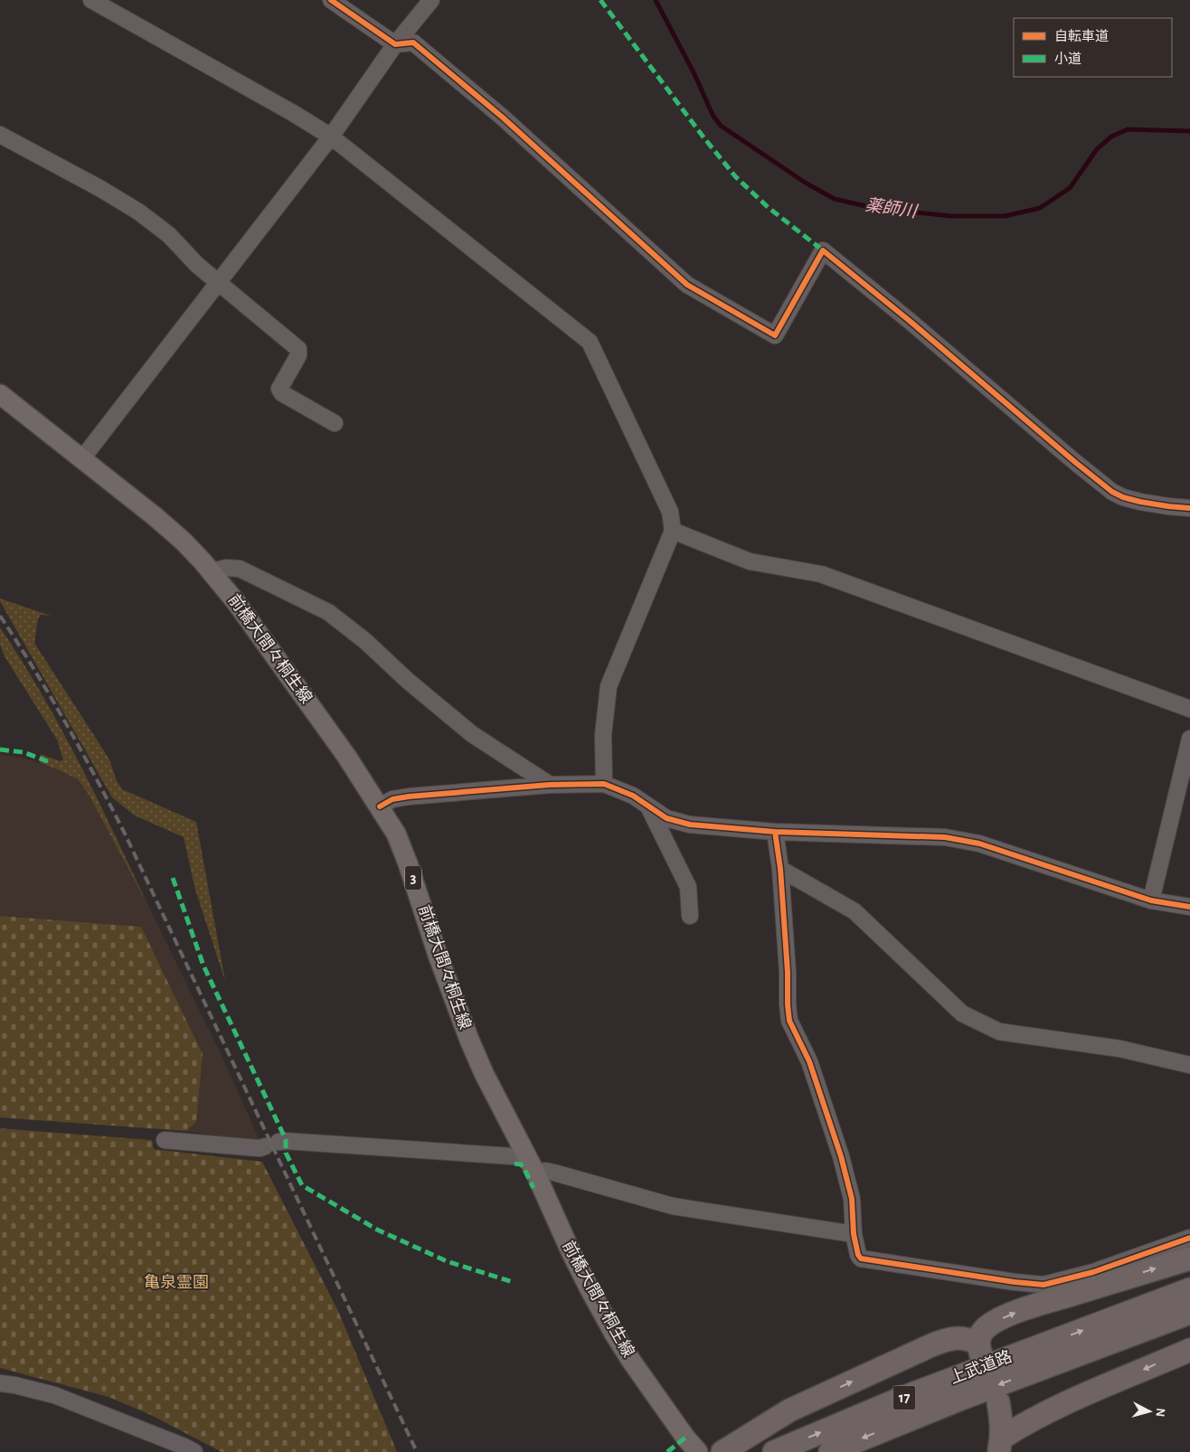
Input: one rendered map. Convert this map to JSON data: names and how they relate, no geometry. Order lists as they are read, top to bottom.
{
  "streets": {
    "highway": ["上武道路", "17"],
    "main road": ["前橋大間々桐生線", "3"]
  },
  "water": ["薬師川"],
  "parks": ["亀泉霊園"],
  "legend": ["自転車道", "小道"],
  "north": "right"
}
